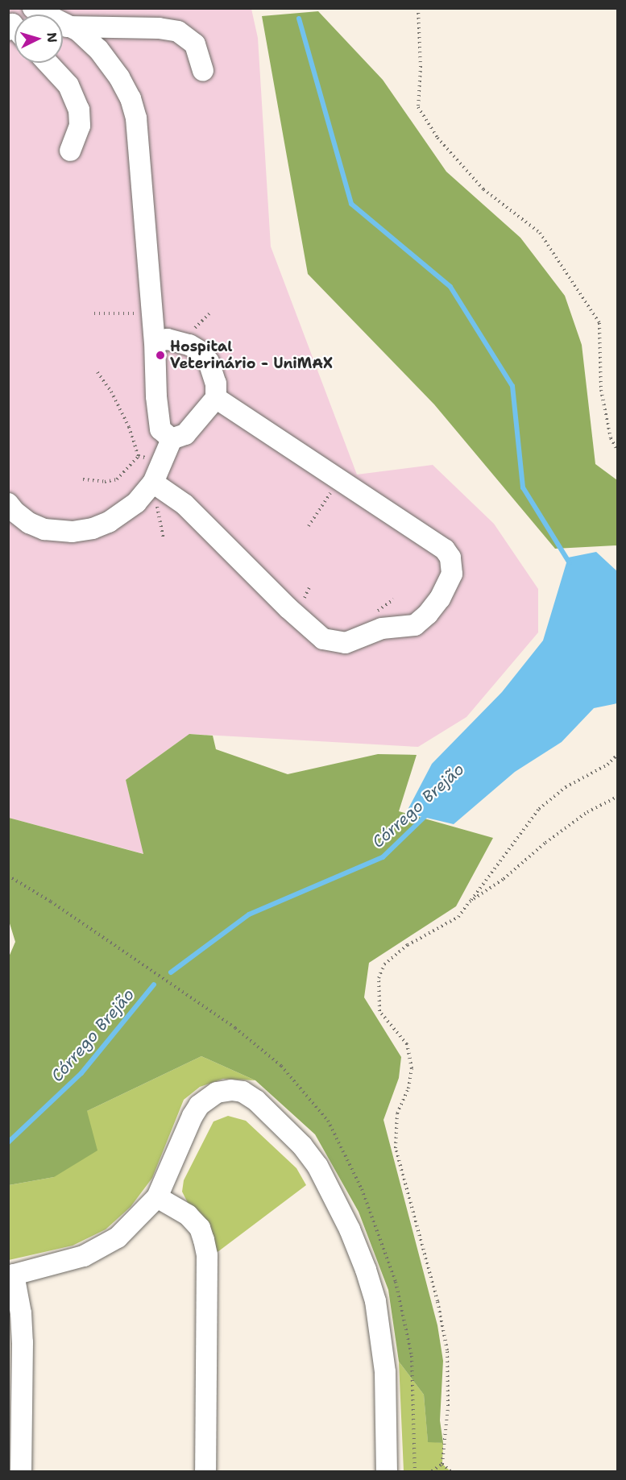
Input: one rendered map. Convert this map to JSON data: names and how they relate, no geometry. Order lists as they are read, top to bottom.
{
  "water": ["Córrego Brejão"],
  "places": ["Hospital Veterinário - UniMAX"],
  "north": "right"
}
